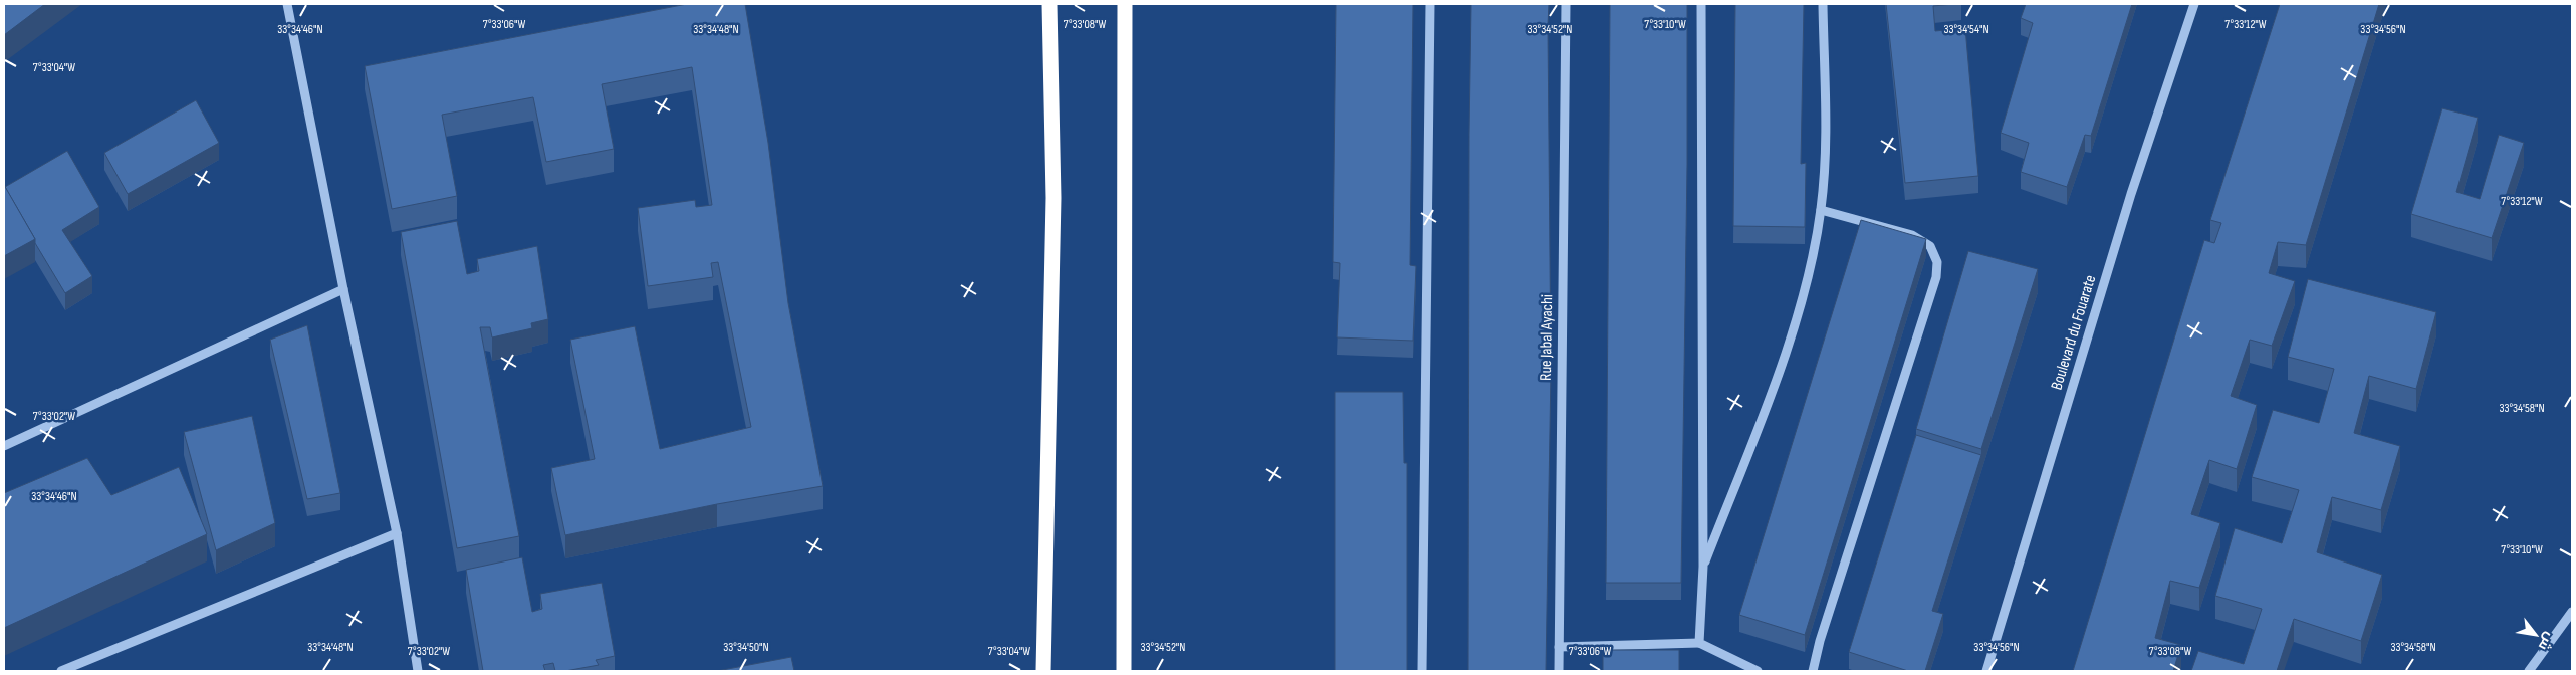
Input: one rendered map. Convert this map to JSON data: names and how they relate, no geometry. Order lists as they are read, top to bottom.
{
  "streets": {
    "street": ["Boulevard du Fouarate", "Rue Jabal Ayachi"]
  },
  "north": "bottom right",
  "coordinates": [
    "7°33'06\"W",
    "7°33'08\"W",
    "7°33'10\"W",
    "7°33'12\"W",
    "33°34'48\"N",
    "33°34'52\"N",
    "33°34'54\"N",
    "33°34'56\"N",
    "33°34'46\"N",
    "7°33'04\"W",
    "33°34'58\"N",
    "7°33'02\"W",
    "33°34'50\"N"
  ]
}
